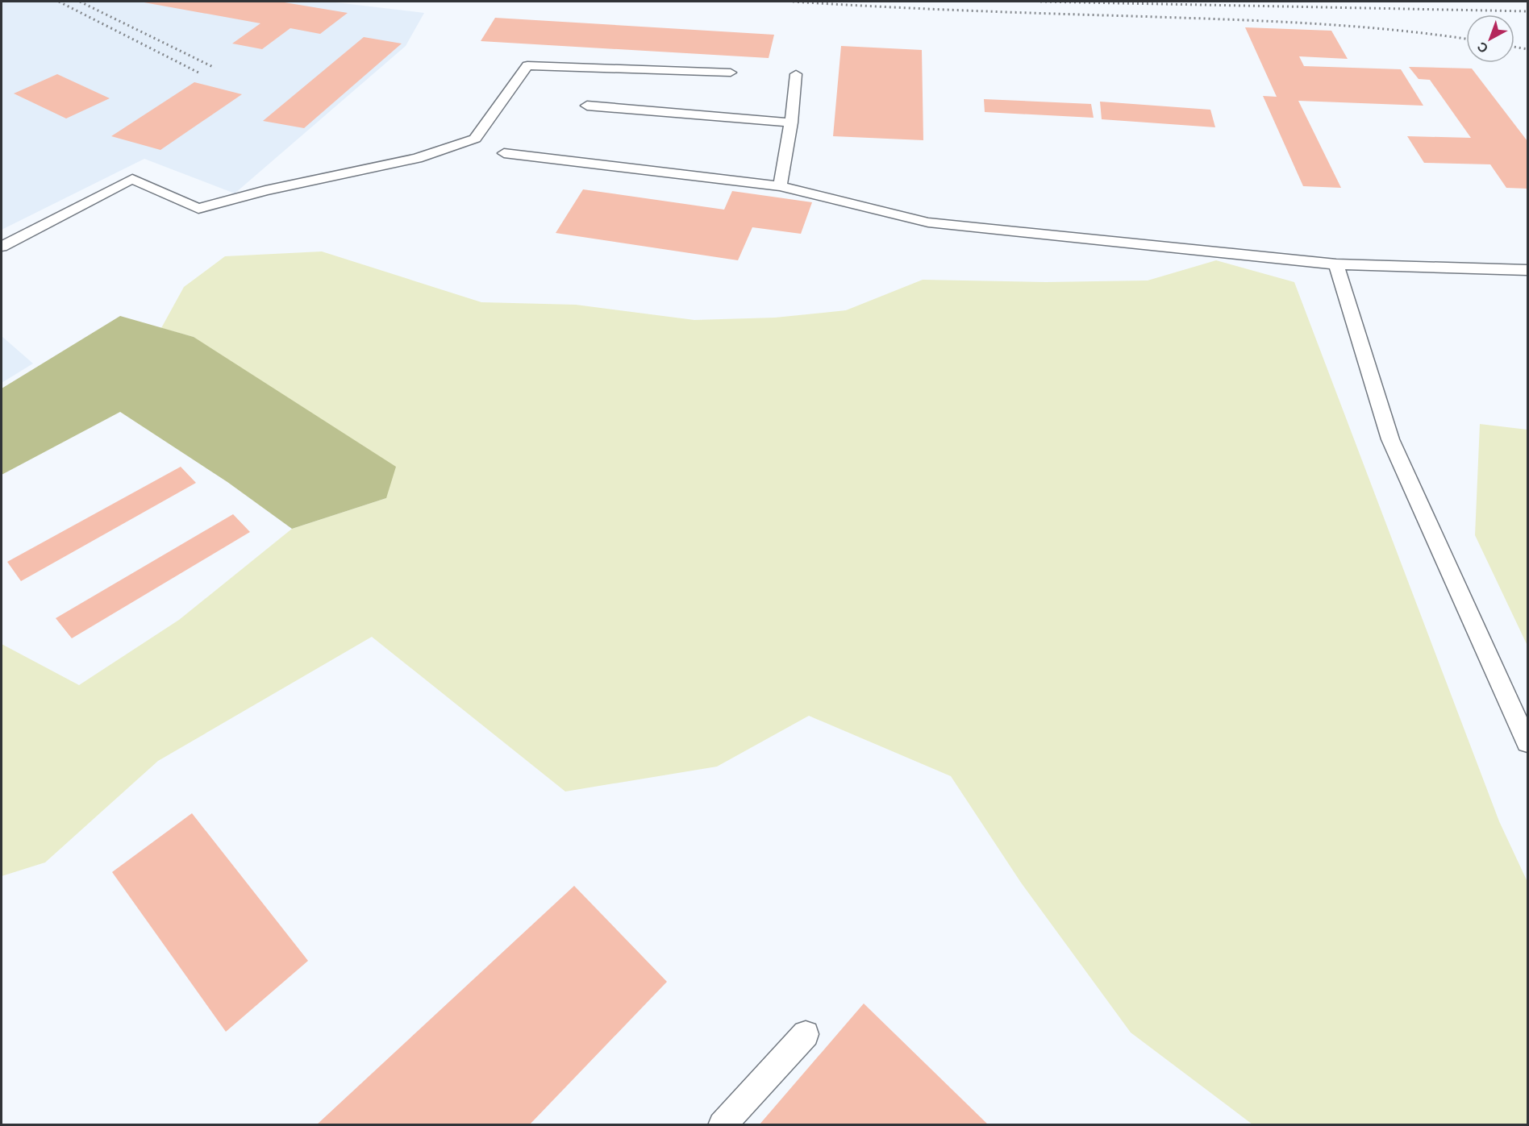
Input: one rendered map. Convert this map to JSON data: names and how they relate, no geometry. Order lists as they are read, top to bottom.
{
  "north": "bottom left"
}
